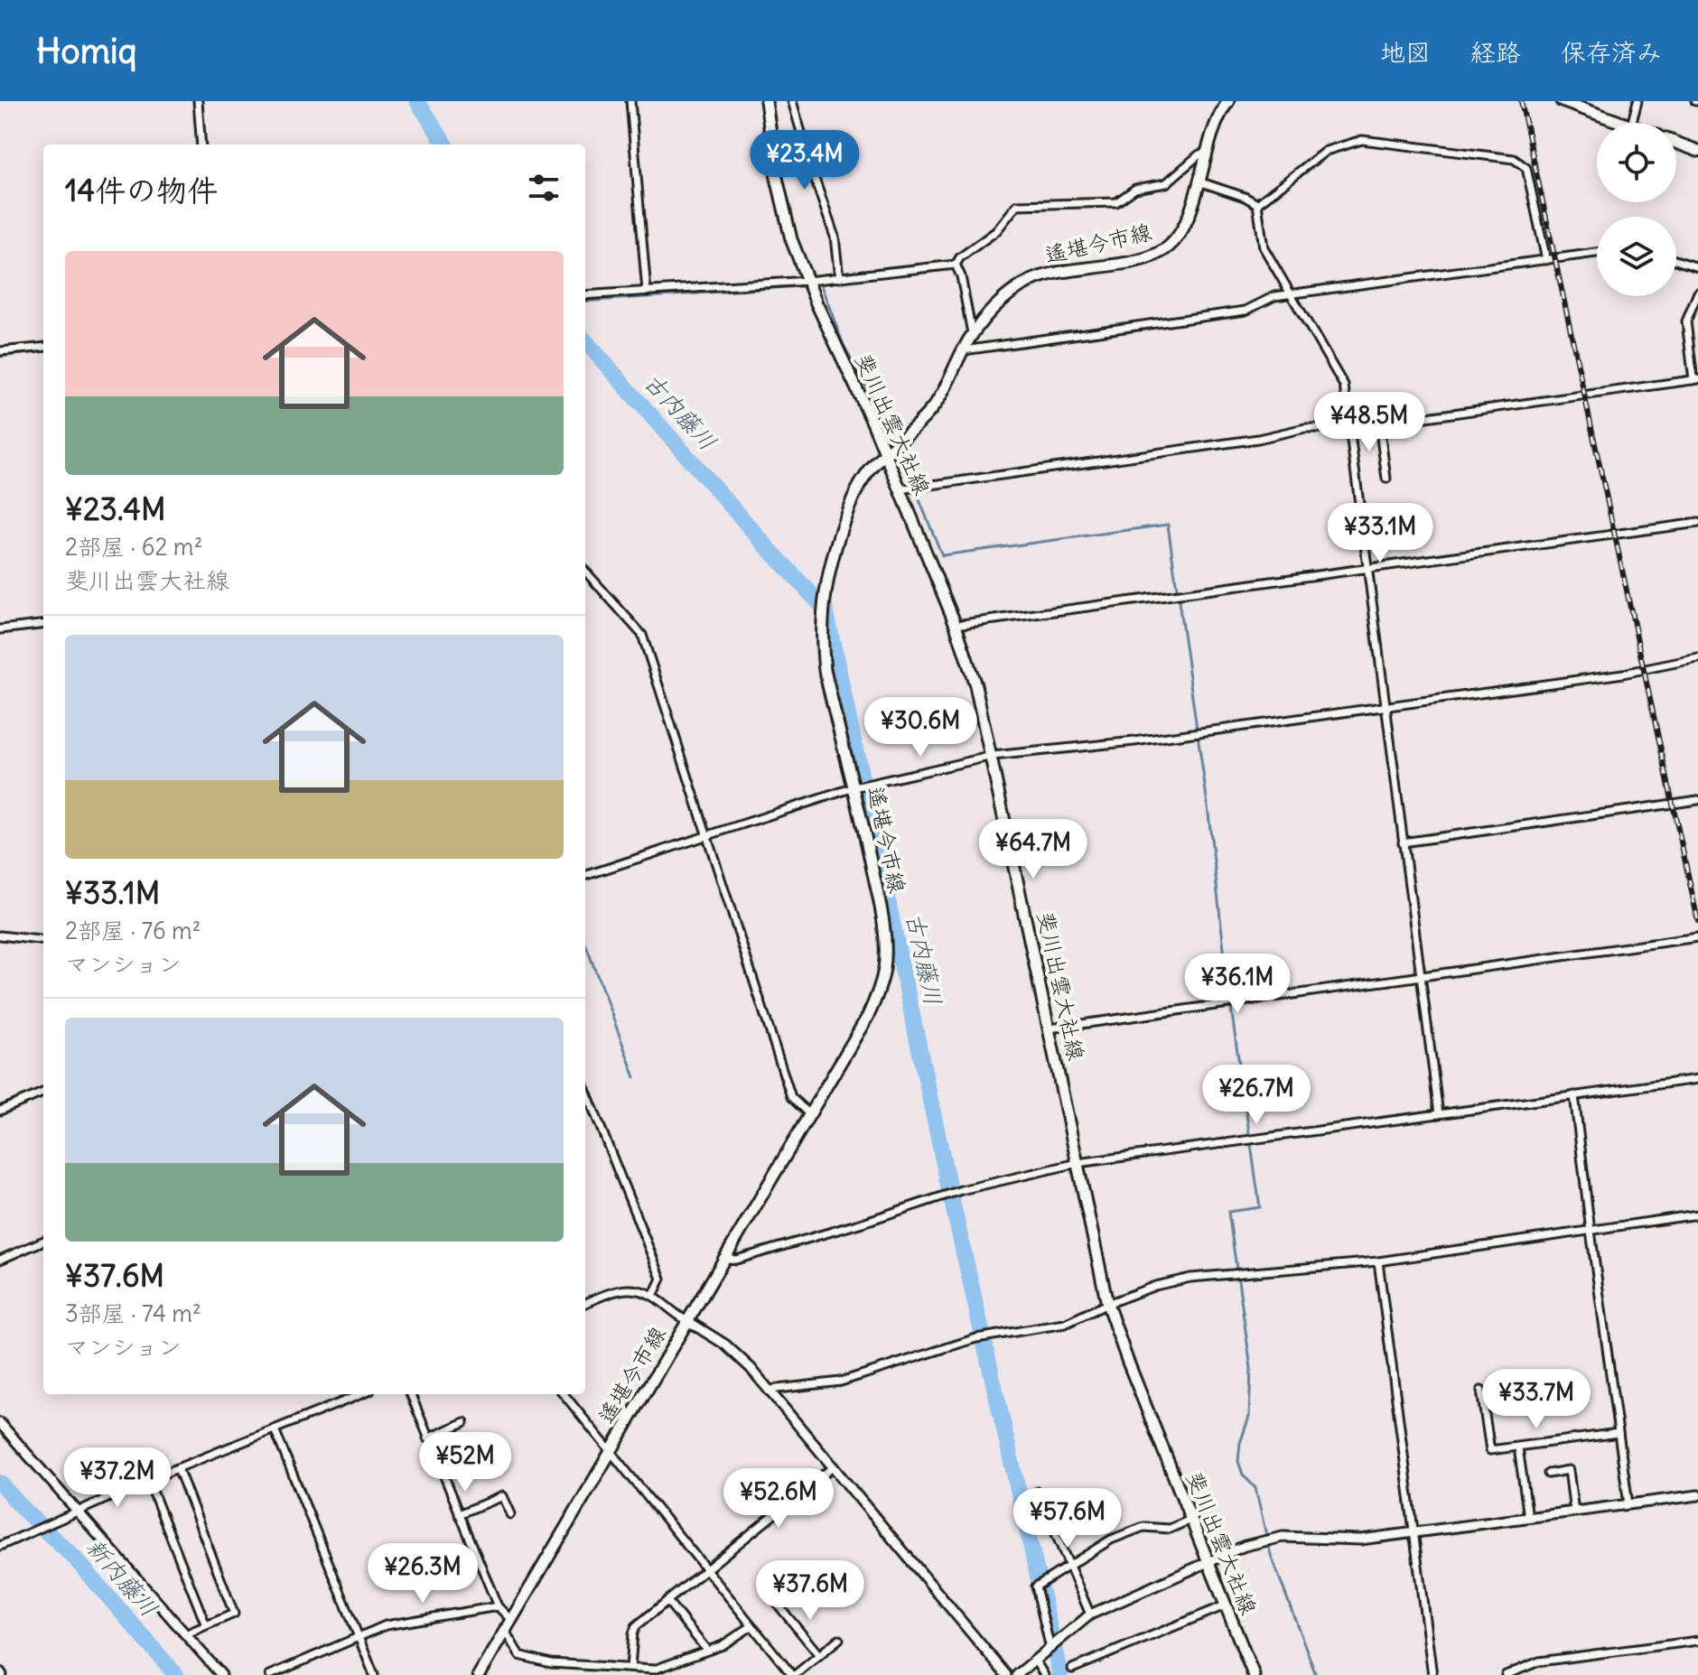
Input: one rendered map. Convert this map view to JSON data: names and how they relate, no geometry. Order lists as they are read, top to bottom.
{
  "streets": {
    "main road": ["遙堪今市線", "斐川出雲大社線"]
  },
  "crossings": [
    ["遙堪今市線", "斐川出雲大社線"]
  ],
  "water": ["古内藤川", "新内藤川"],
  "page": {
    "header": "Homiq",
    "nav": ["地図", "経路", "保存済み"],
    "price": [
      "¥23.4M",
      "¥48.5M",
      "¥33.1M",
      "¥30.6M",
      "¥64.7M",
      "¥36.1M",
      "¥26.7M",
      "¥33.7M",
      "¥52M",
      "¥37.2M",
      "¥52.6M",
      "¥57.6M",
      "¥26.3M",
      "¥37.6M"
    ],
    "heading": "14件の物件",
    "list": [
      {
        "name": "¥23.4M",
        "note": "2部屋 · 62 m² · 斐川出雲大社線"
      },
      {
        "name": "¥33.1M",
        "note": "2部屋 · 76 m² · マンション"
      },
      {
        "name": "¥37.6M",
        "note": "3部屋 · 74 m² · マンション"
      }
    ]
  }
}
